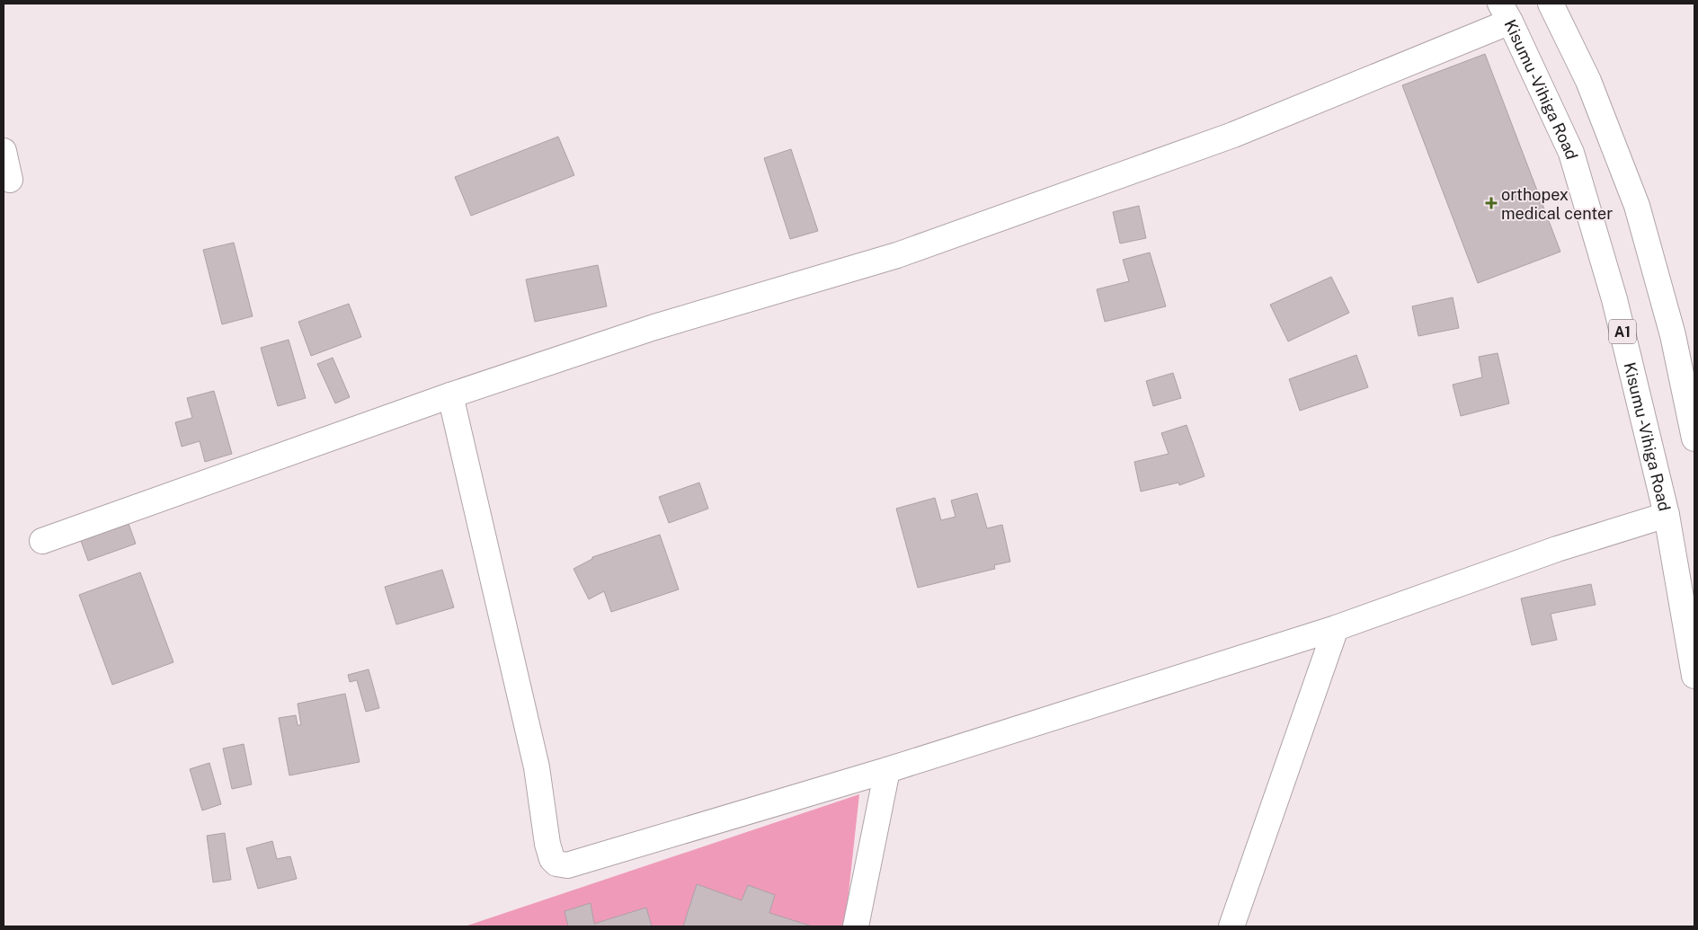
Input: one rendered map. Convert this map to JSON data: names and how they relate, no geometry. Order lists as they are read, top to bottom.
{
  "streets": {
    "main road": ["Kisumu -Vihiga Road", "A1"]
  },
  "places": {
    "health": ["orthopex medical center"]
  }
}
